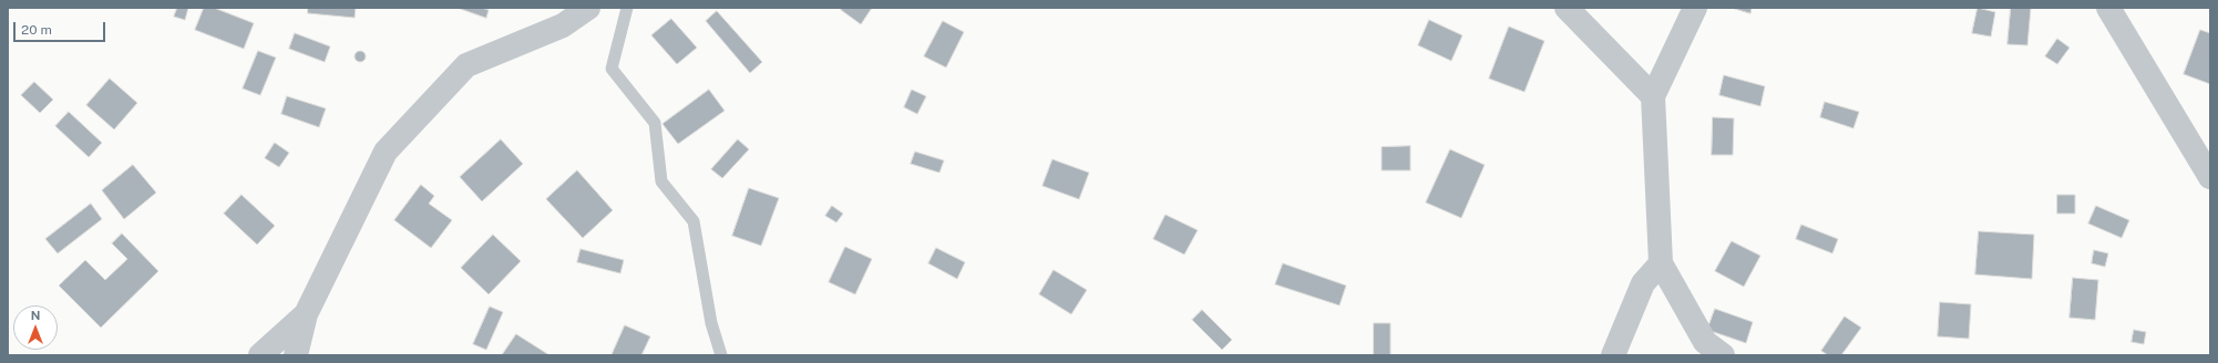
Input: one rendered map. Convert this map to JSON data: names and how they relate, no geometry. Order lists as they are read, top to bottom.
{
  "scale_bar": "20 m",
  "north": "top"
}
